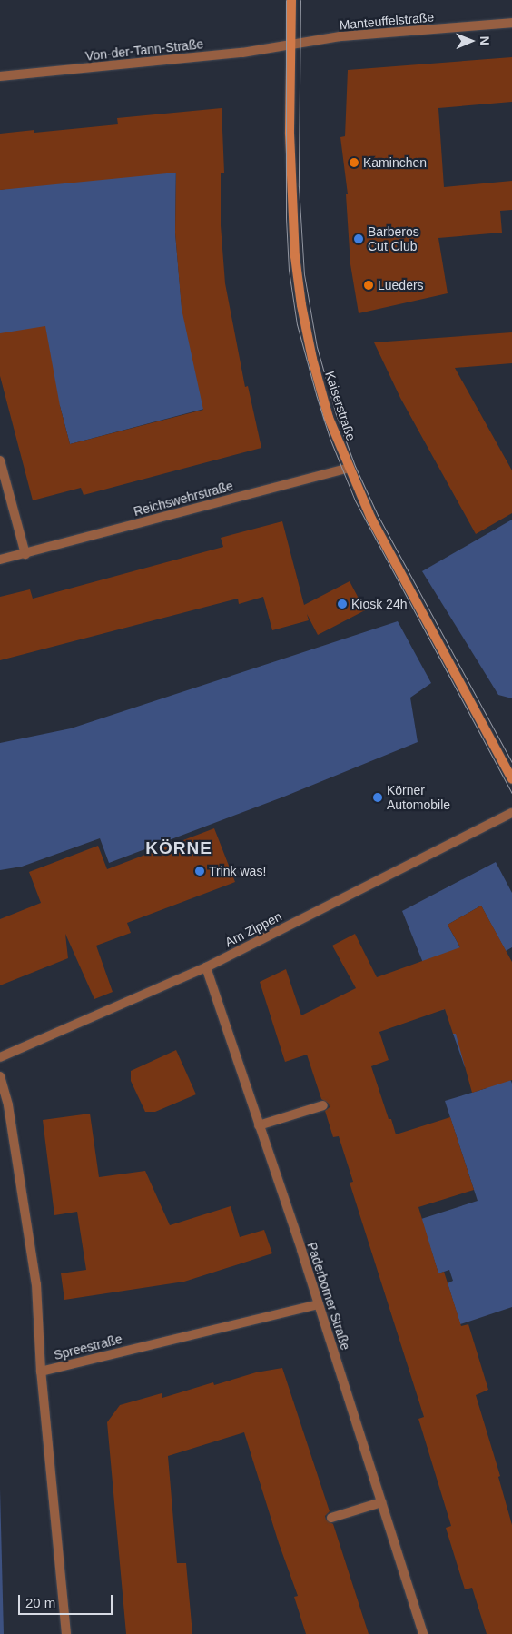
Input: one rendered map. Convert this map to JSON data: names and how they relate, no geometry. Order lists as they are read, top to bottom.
{
  "streets": {
    "main road": ["Kaiserstraße"],
    "street": [
      "Manteuffelstraße",
      "Von-der-Tann-Straße",
      "Reichswehrstraße",
      "Am Zippen",
      "Paderborner Straße",
      "Spreestraße"
    ]
  },
  "crossings": [
    ["Manteuffelstraße", "Von-der-Tann-Straße"],
    ["Manteuffelstraße", "Kaiserstraße"],
    ["Von-der-Tann-Straße", "Kaiserstraße"],
    ["Kaiserstraße", "Reichswehrstraße"],
    ["Am Zippen", "Paderborner Straße"],
    ["Paderborner Straße", "Spreestraße"]
  ],
  "districts": ["KÖRNE"],
  "places": [
    "Kaminchen",
    "Barberos Cut Club",
    "Lueders",
    "Kiosk 24h",
    "Körner Automobile",
    "Trink was!"
  ],
  "scale_bar": "20 m",
  "north": "right"
}
